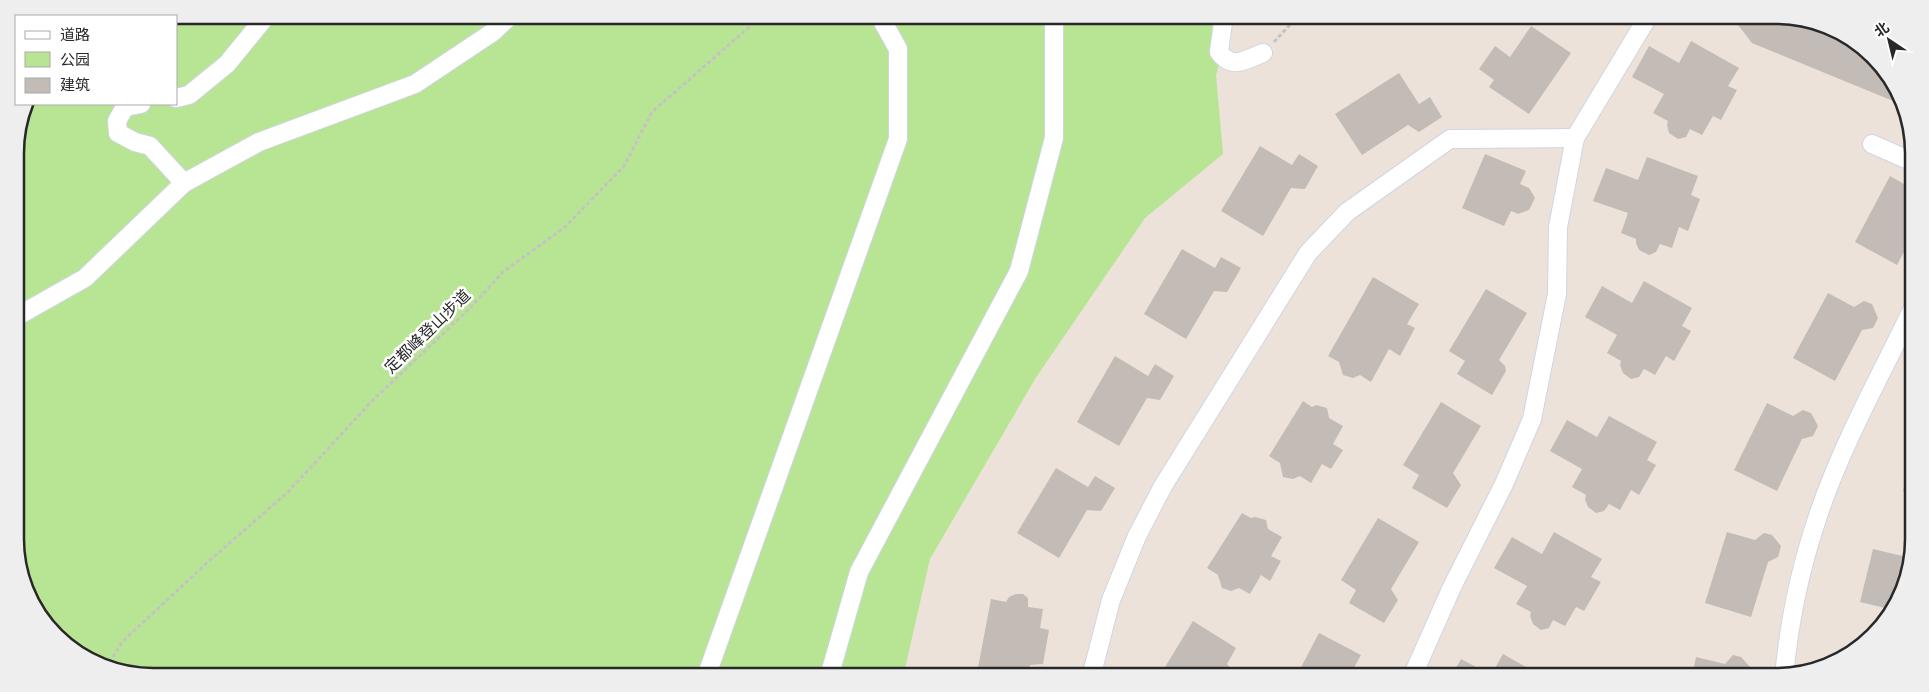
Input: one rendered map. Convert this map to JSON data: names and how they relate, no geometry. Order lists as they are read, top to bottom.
{
  "streets": {
    "path": ["定都峰登山步道"]
  },
  "legend": ["道路", "公园", "建筑"],
  "north": "top left"
}
